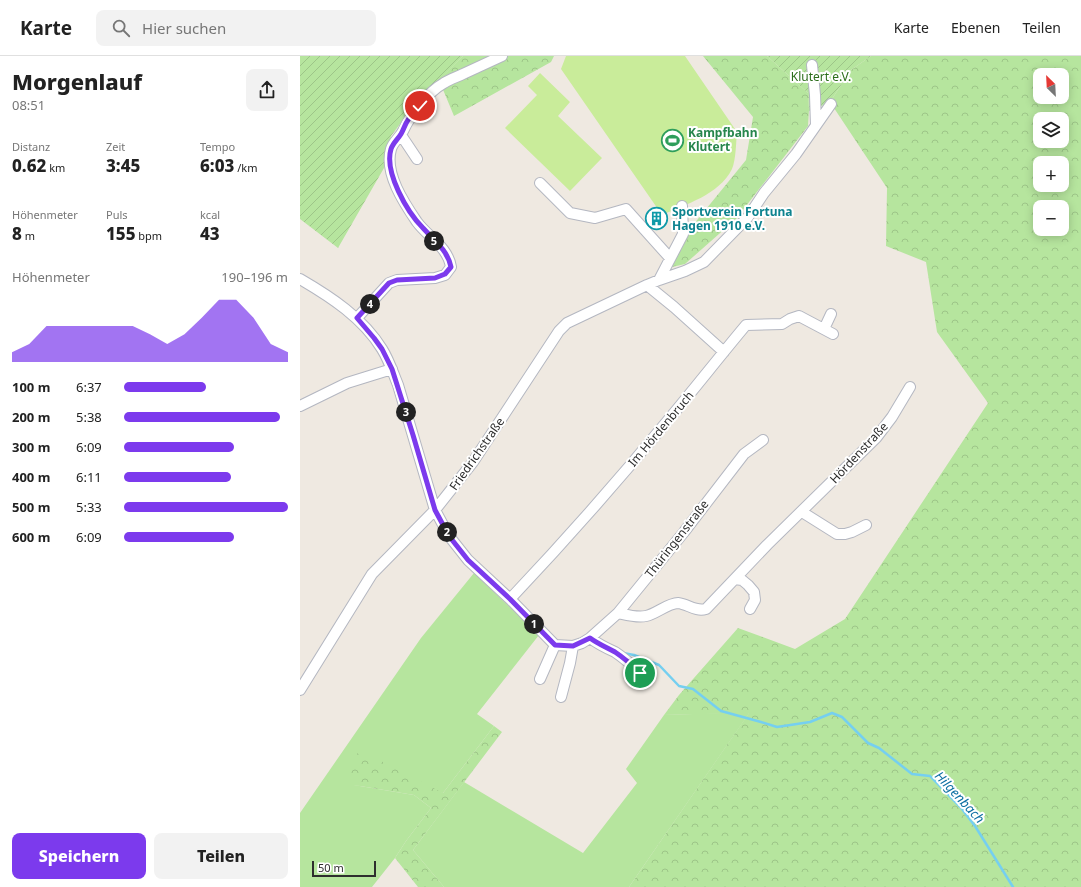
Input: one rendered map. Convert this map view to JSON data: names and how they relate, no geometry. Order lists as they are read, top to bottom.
{
  "streets": {
    "street": [
      "Im Hördenbruch",
      "Hördenstraße",
      "Friedrichstraße",
      "Thüringenstraße"
    ]
  },
  "crossings": [
    ["Hördenstraße", "Thüringenstraße"]
  ],
  "water": ["Hilgenbach"],
  "parks": ["Klutert e.V."],
  "places": {
    "sports": ["Kampfbahn Klutert"],
    "building": ["Sportverein Fortuna Hagen 1910 e.V."]
  },
  "scale_bar": "50 m",
  "north": "top left",
  "page": {
    "header": "Karte",
    "search": "Hier suchen",
    "nav": ["Karte", "Ebenen", "Teilen"],
    "heading": ["Morgenlauf", "08:51"],
    "map_buttons": ["+", "−"],
    "stats": [
      ["Distanz", "0.62 km"],
      ["Zeit", "3:45"],
      ["Tempo", "6:03 /km"],
      ["Höhenmeter", "8 m"],
      ["Puls", "155 bpm"],
      ["kcal", "43"]
    ],
    "pins": [
      "5",
      "4",
      "3",
      "2",
      "1"
    ],
    "chart": ["Höhenmeter", "190–196 m"],
    "list": [
      {
        "name": "100 m",
        "note": "6:37"
      },
      {
        "name": "200 m",
        "note": "5:38"
      },
      {
        "name": "300 m",
        "note": "6:09"
      },
      {
        "name": "400 m",
        "note": "6:11"
      },
      {
        "name": "500 m",
        "note": "5:33"
      },
      {
        "name": "600 m",
        "note": "6:09"
      }
    ],
    "buttons": ["Speichern", "Teilen"],
    "scale": "50 m"
  }
}
